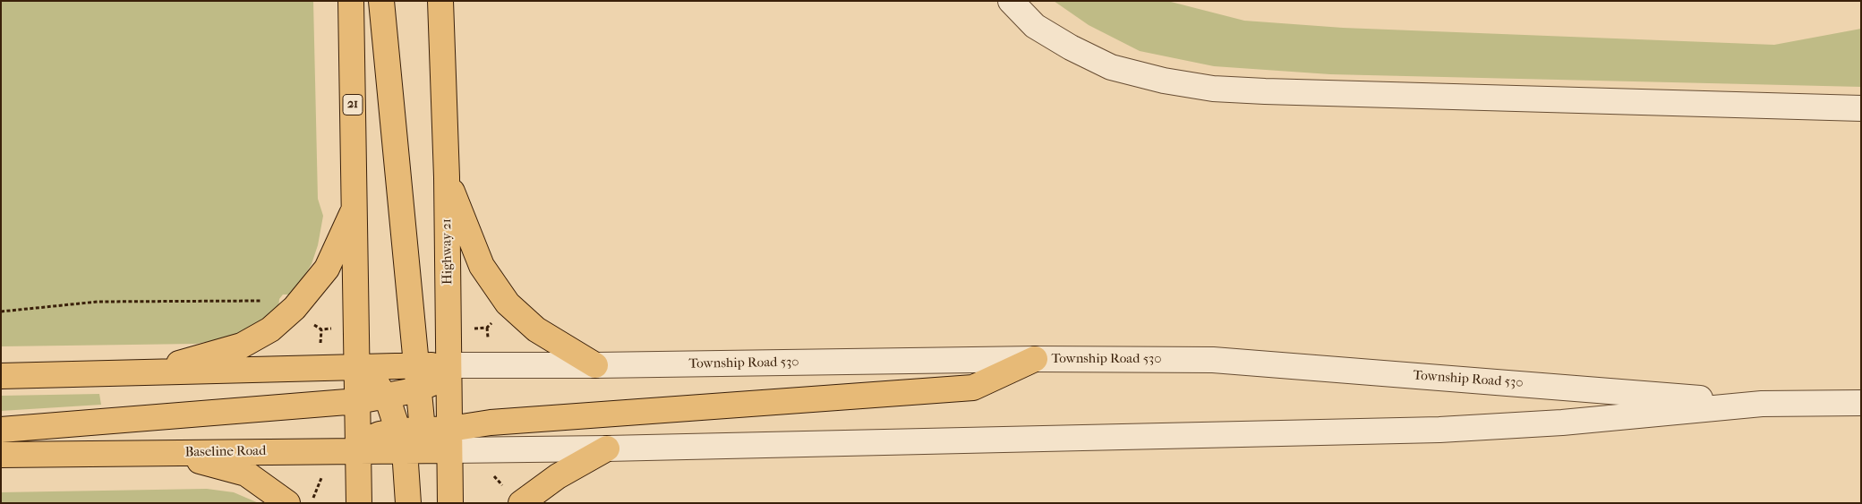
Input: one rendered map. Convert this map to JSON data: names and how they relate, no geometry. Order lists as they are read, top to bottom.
{
  "streets": {
    "main road": ["21", "Highway 21", "Baseline Road"],
    "street": ["Township Road 530"]
  },
  "crossings": [
    ["21", "Baseline Road"],
    ["Highway 21", "Township Road 530"],
    ["Highway 21", "Baseline Road"],
    ["Township Road 530", "Baseline Road"]
  ]
}
